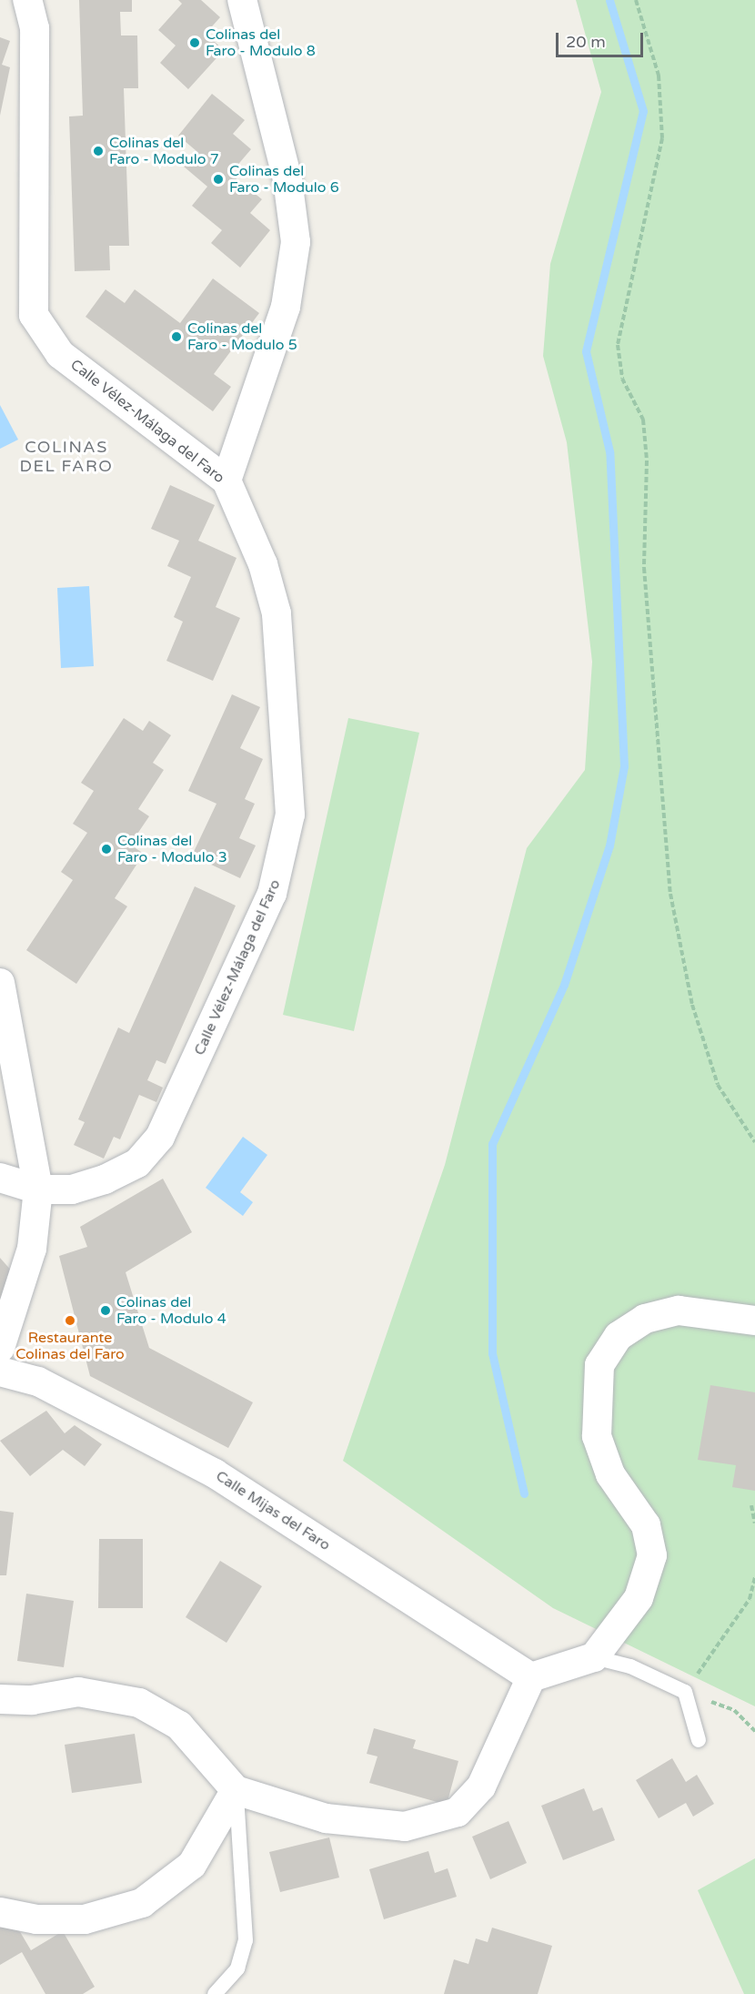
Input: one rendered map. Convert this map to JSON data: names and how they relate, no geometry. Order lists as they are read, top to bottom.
{
  "streets": {
    "street": ["Calle Vélez-Málaga del Faro", "Calle Mijas del Faro"]
  },
  "districts": ["COLINAS DEL FARO"],
  "places": [
    "Colinas del Faro - Modulo 8",
    "Colinas del Faro - Modulo 7",
    "Colinas del Faro - Modulo 6",
    "Colinas del Faro - Modulo 5",
    "Colinas del Faro - Modulo 3",
    "Colinas del Faro - Modulo 4",
    "Restaurante Colinas del Faro"
  ],
  "scale_bar": "20 m"
}
